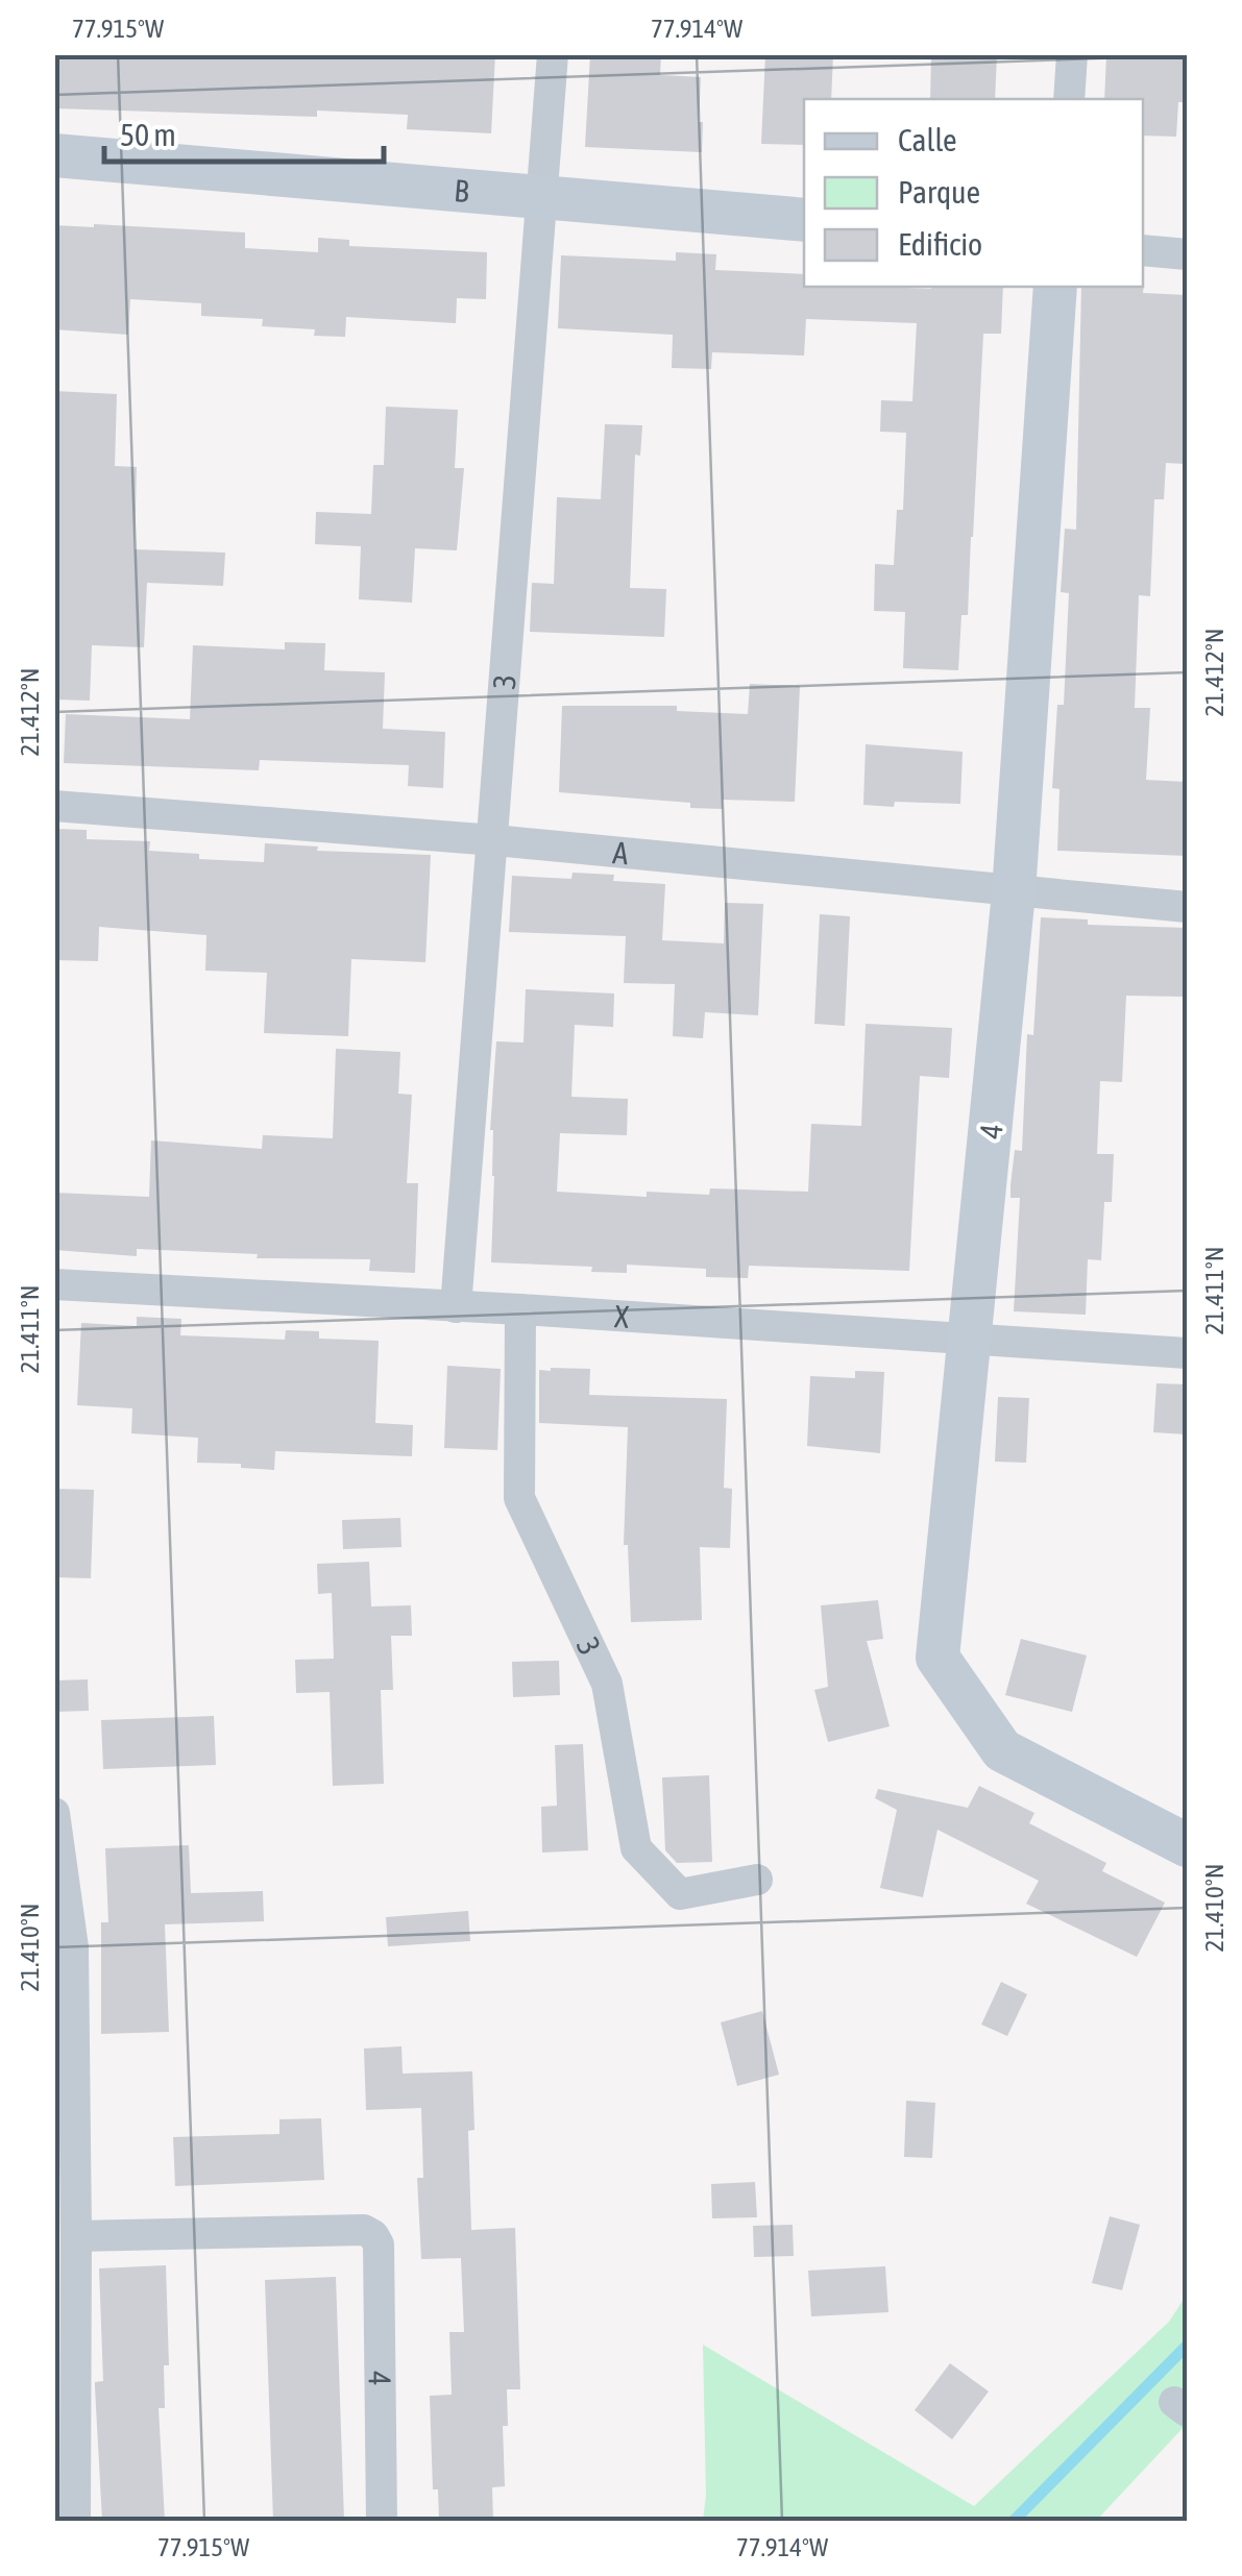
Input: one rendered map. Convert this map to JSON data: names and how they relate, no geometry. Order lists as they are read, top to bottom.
{
  "streets": {
    "street": [
      "B",
      "3",
      "A",
      "4",
      "X"
    ]
  },
  "crossings": [
    ["B", "3"],
    ["3", "A"],
    ["3", "X"],
    ["A", "4"],
    ["4", "X"]
  ],
  "legend": ["Calle", "Parque", "Edificio"],
  "scale_bar": "50 m",
  "coordinates": [
    "77.915°W",
    "77.914°W",
    "21.412°N",
    "21.411°N",
    "21.410°N"
  ]
}
